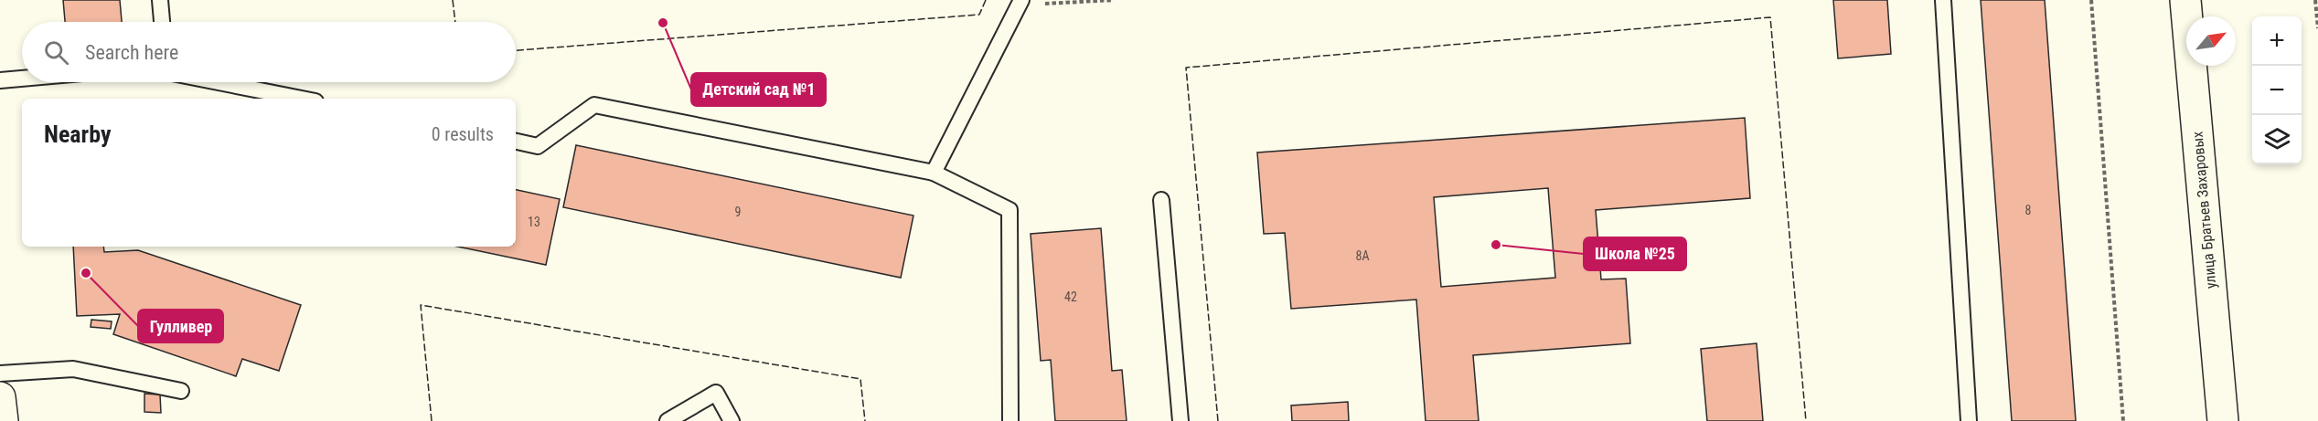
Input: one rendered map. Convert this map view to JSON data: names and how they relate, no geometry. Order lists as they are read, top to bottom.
{
  "streets": {
    "main road": ["улица Братьев Захаровых"]
  },
  "places": ["Детский сад №1", "Школа №25", "Гулливер"],
  "house_numbers": [
    "8",
    "9",
    "13",
    "8А",
    "42"
  ],
  "north": "top right",
  "page": {
    "map_buttons": ["+", "−"],
    "search": "Search here",
    "heading": ["Nearby", "0 results"]
  }
}
